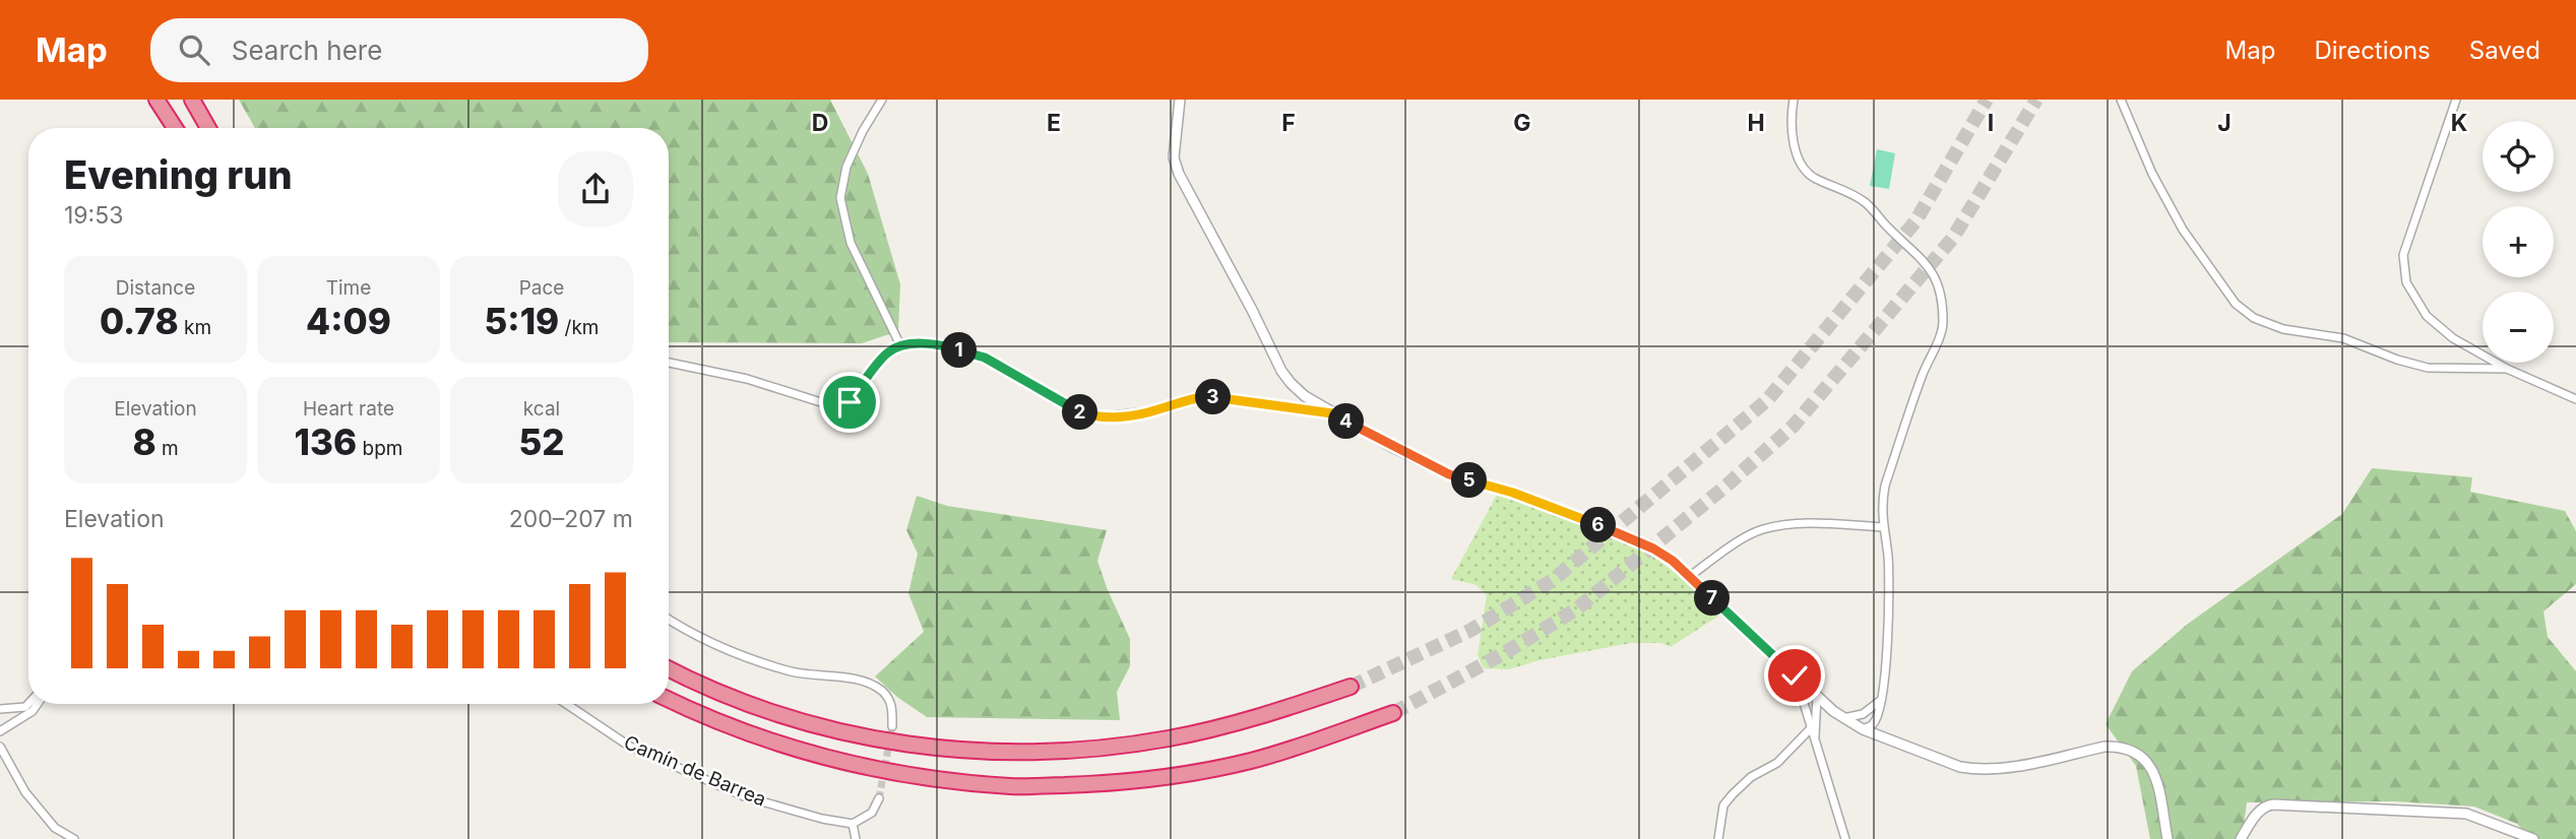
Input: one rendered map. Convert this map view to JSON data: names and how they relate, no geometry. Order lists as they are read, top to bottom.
{
  "streets": {
    "street": ["Camín de Barrea"]
  },
  "page": {
    "header": "Map",
    "search": "Search here",
    "nav": ["Map", "Directions", "Saved"],
    "map_buttons": ["+", "−"],
    "heading": ["Evening run", "19:53"],
    "stats": [
      ["Distance", "0.78 km"],
      ["Time", "4:09"],
      ["Pace", "5:19 /km"],
      ["Elevation", "8 m"],
      ["Heart rate", "136 bpm"],
      ["kcal", "52"]
    ],
    "pins": [
      "1",
      "3",
      "2",
      "4",
      "5",
      "6",
      "7"
    ],
    "chart": ["Elevation", "200–207 m"]
  },
  "grid": {
    "columns": [
      "D",
      "E",
      "F",
      "G",
      "H",
      "I",
      "J",
      "K"
    ]
  }
}
